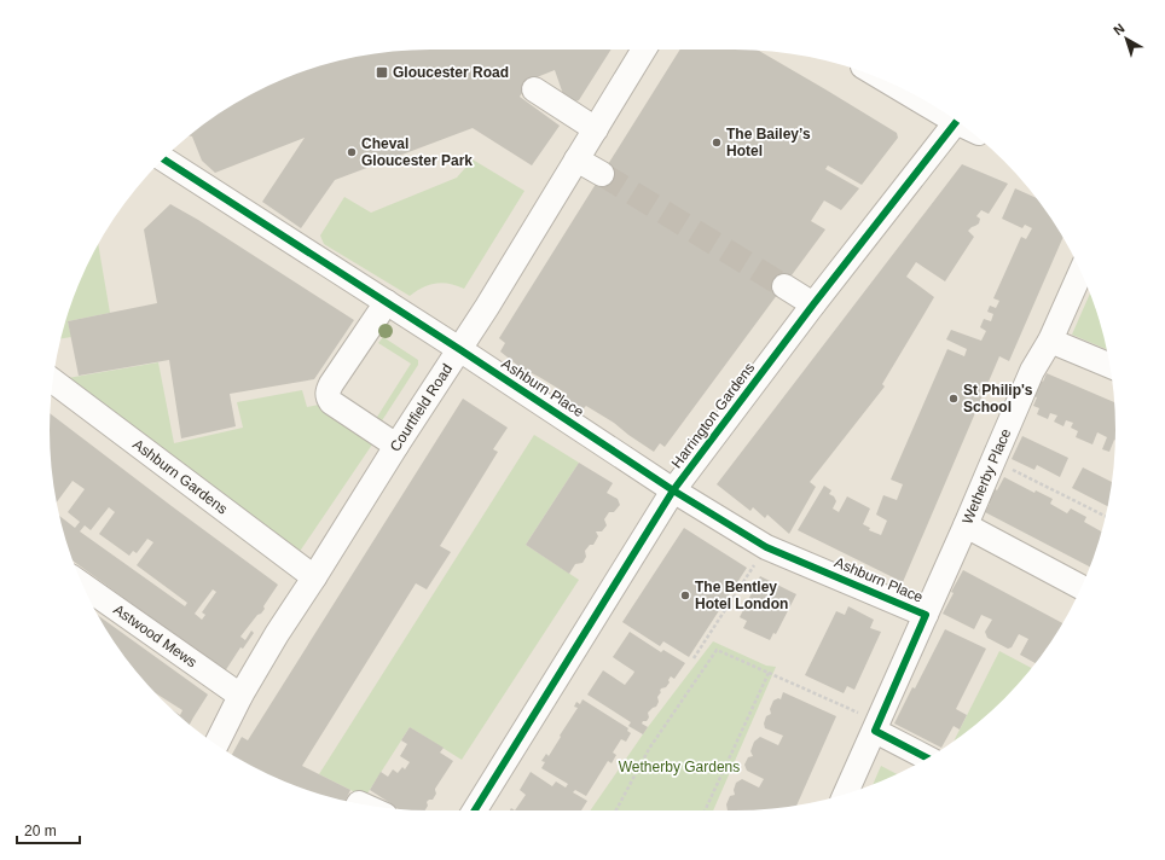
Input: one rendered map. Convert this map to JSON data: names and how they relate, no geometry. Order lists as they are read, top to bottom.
{
  "streets": {
    "street": [
      "Ashburn Place",
      "Courtfield Road",
      "Harrington Gardens",
      "Ashburn Gardens",
      "Wetherby Place",
      "Astwood Mews"
    ]
  },
  "crossings": [
    ["Ashburn Place", "Courtfield Road"],
    ["Ashburn Place", "Harrington Gardens"],
    ["Ashburn Place", "Wetherby Place"],
    ["Courtfield Road", "Ashburn Gardens"],
    ["Courtfield Road", "Astwood Mews"]
  ],
  "parks": ["Wetherby Gardens"],
  "places": {
    "transit": ["Gloucester Road"],
    "other": [
      "The Bailey’s Hotel",
      "Cheval Gloucester Park",
      "St Philip's School",
      "The Bentley Hotel London"
    ]
  },
  "scale_bar": "20 m",
  "north": "top left"
}
